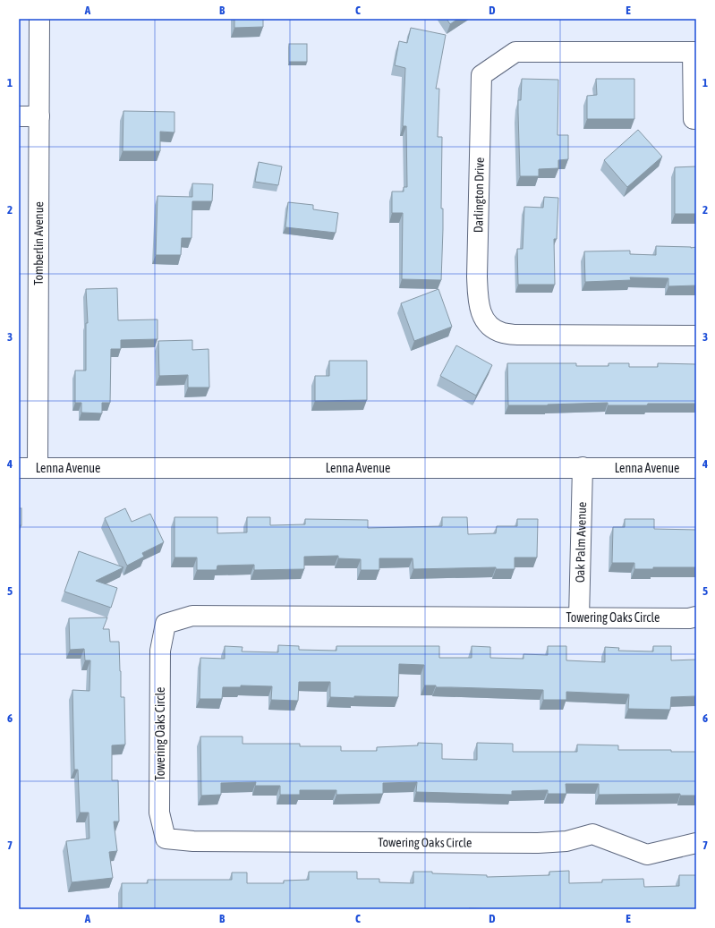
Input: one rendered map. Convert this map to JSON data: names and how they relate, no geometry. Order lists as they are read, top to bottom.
{
  "streets": {
    "street": [
      "Darlington Drive",
      "Tomberlin Avenue",
      "Lenna Avenue",
      "Oak Palm Avenue",
      "Towering Oaks Circle"
    ]
  },
  "crossings": [
    ["Tomberlin Avenue", "Lenna Avenue"],
    ["Lenna Avenue", "Oak Palm Avenue"],
    ["Oak Palm Avenue", "Towering Oaks Circle"]
  ],
  "grid": {
    "columns": [
      "A",
      "B",
      "C",
      "D",
      "E"
    ],
    "rows": [
      "1",
      "2",
      "3",
      "4",
      "5",
      "6",
      "7"
    ]
  }
}
